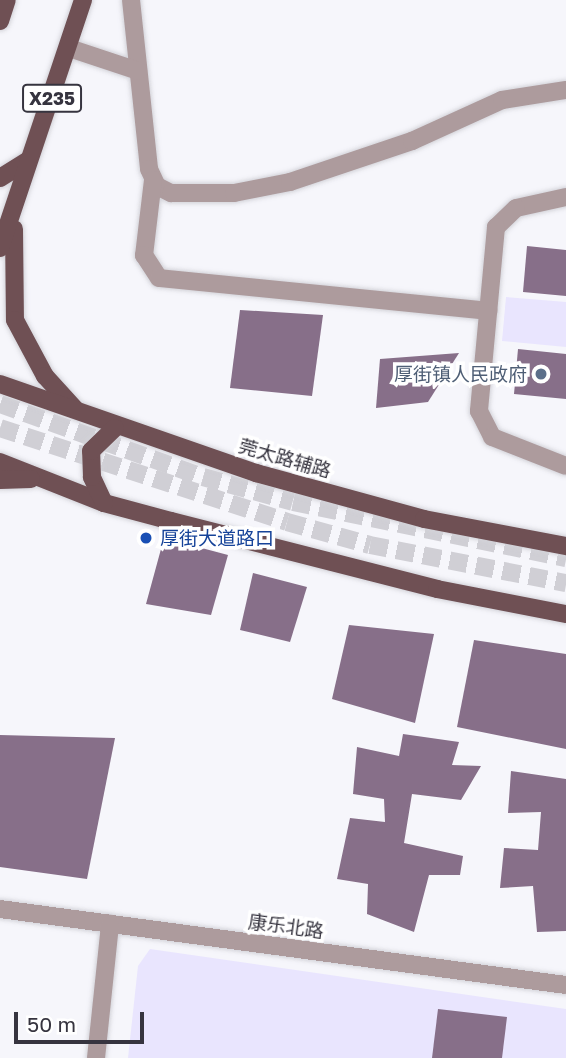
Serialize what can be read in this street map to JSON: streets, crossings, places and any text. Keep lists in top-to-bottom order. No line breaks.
{"streets":{"main road":["X235","莞太路辅路"],"street":["康乐北路"]},"places":["厚街镇人民政府","厚街大道路口"],"scale_bar":"50 m"}
